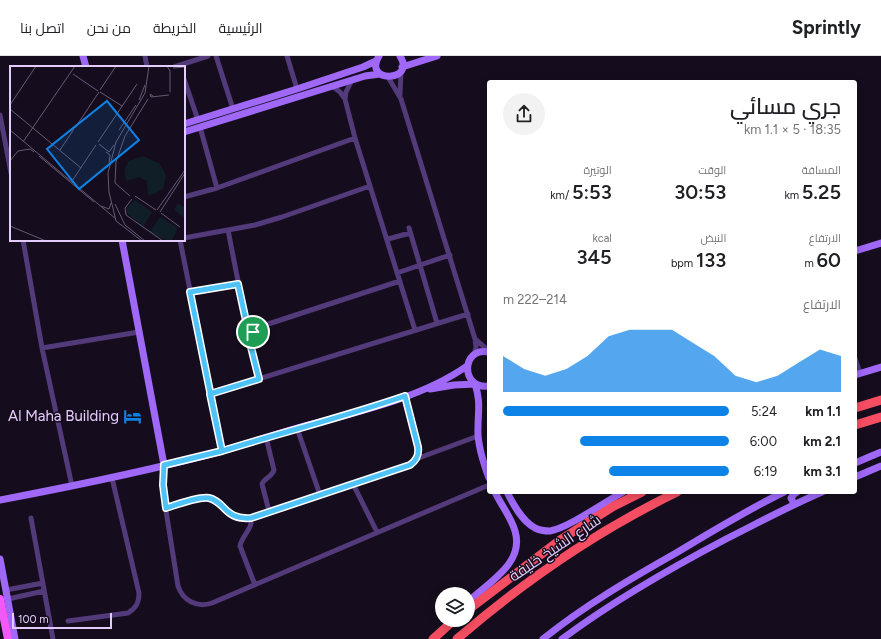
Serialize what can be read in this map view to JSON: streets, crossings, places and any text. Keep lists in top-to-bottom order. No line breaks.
{"streets":{"highway":["شارع الشيخ خليفة"]},"places":{"hotel":["Al Maha Building"]},"scale_bar":"100 m","page":{"header":"Sprintly","nav":["الرئيسية","الخريطة","من نحن","اتصل بنا"],"heading":["جري مسائي","18:35 · 5 × 1.1 km"],"stats":[["المسافة","5.25 km"],["الوقت","30:53"],["الوتيرة","5:53 /km"],["الارتفاع","60 m"],["النبض","133 bpm"],["kcal","345"]],"chart":["الارتفاع","214–222 m"],"list":[{"name":"1.1 km","note":"5:24"},{"name":"2.1 km","note":"6:00"},{"name":"3.1 km","note":"6:19"}],"scale":"100 m"}}
